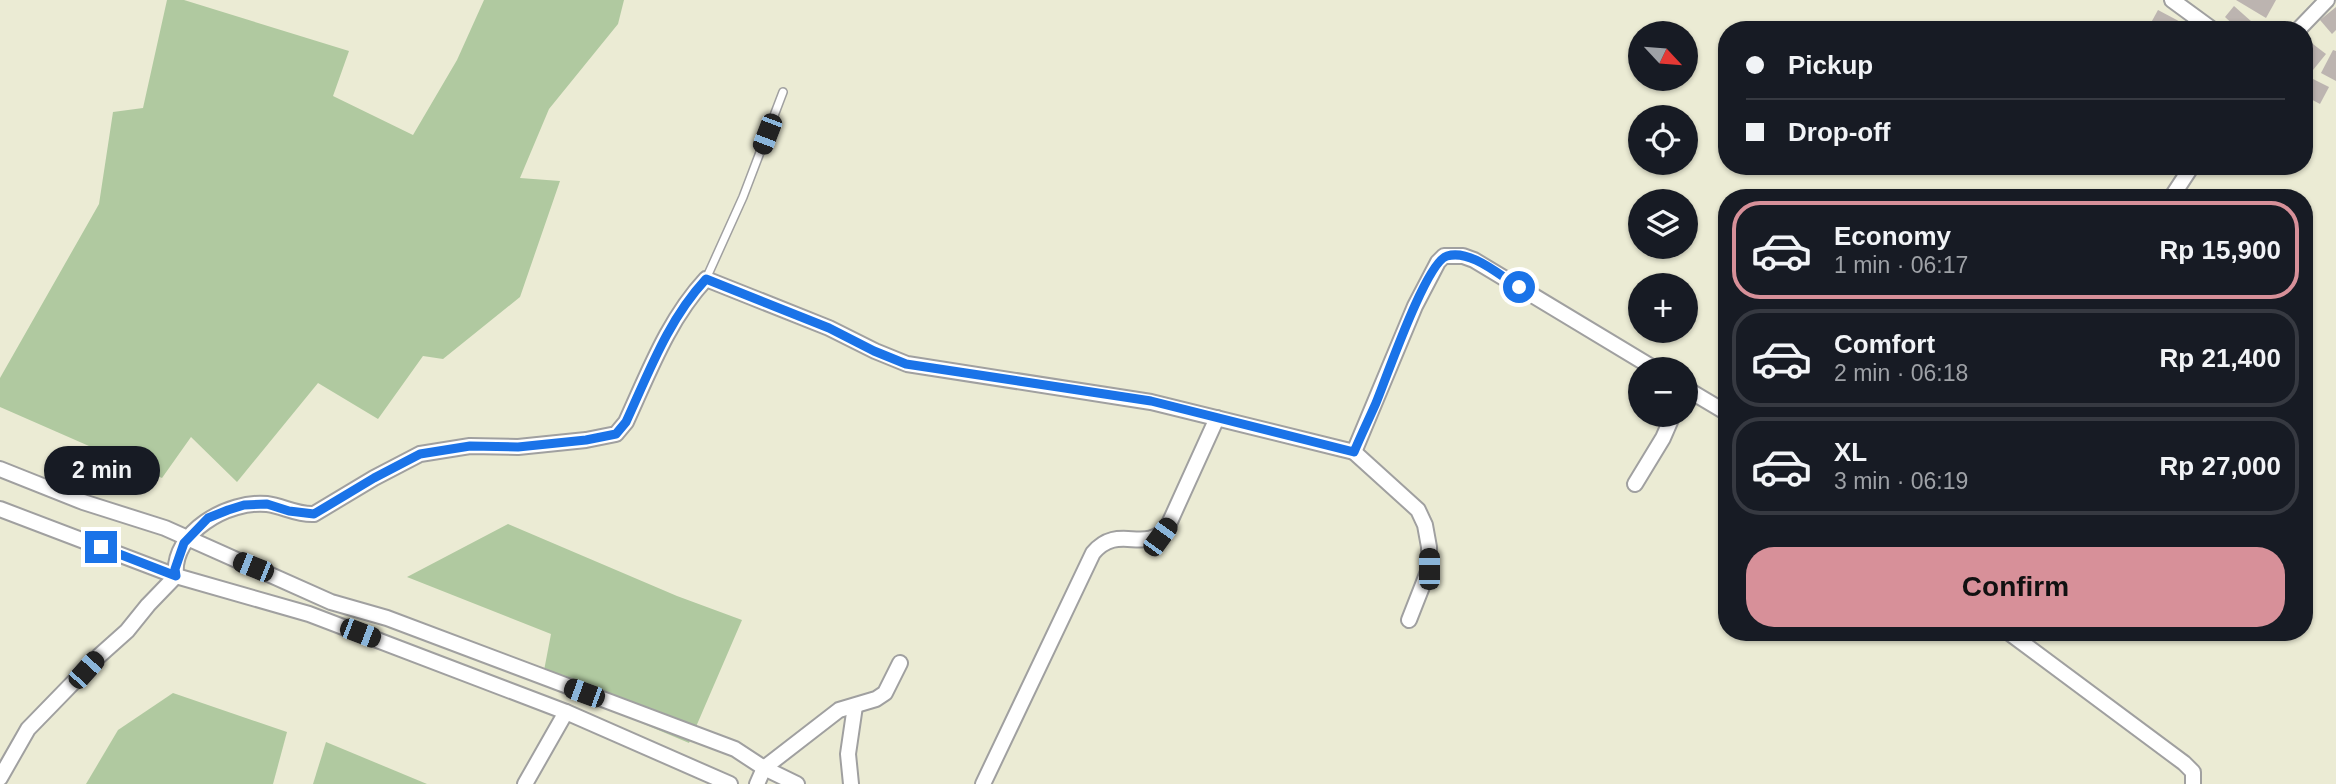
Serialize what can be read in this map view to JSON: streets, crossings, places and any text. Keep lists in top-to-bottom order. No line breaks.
{"north":"bottom right","page":{"map_buttons":["+","−"],"banner":["Pickup","Drop-off"],"list":[{"name":"Economy","note":"1 min · 06:17","value":"Rp 15,900"},{"name":"Comfort","note":"2 min · 06:18","value":"Rp 21,400"},{"name":"XL","note":"3 min · 06:19","value":"Rp 27,000"}],"bubble":"2 min","buttons":"Confirm"}}
